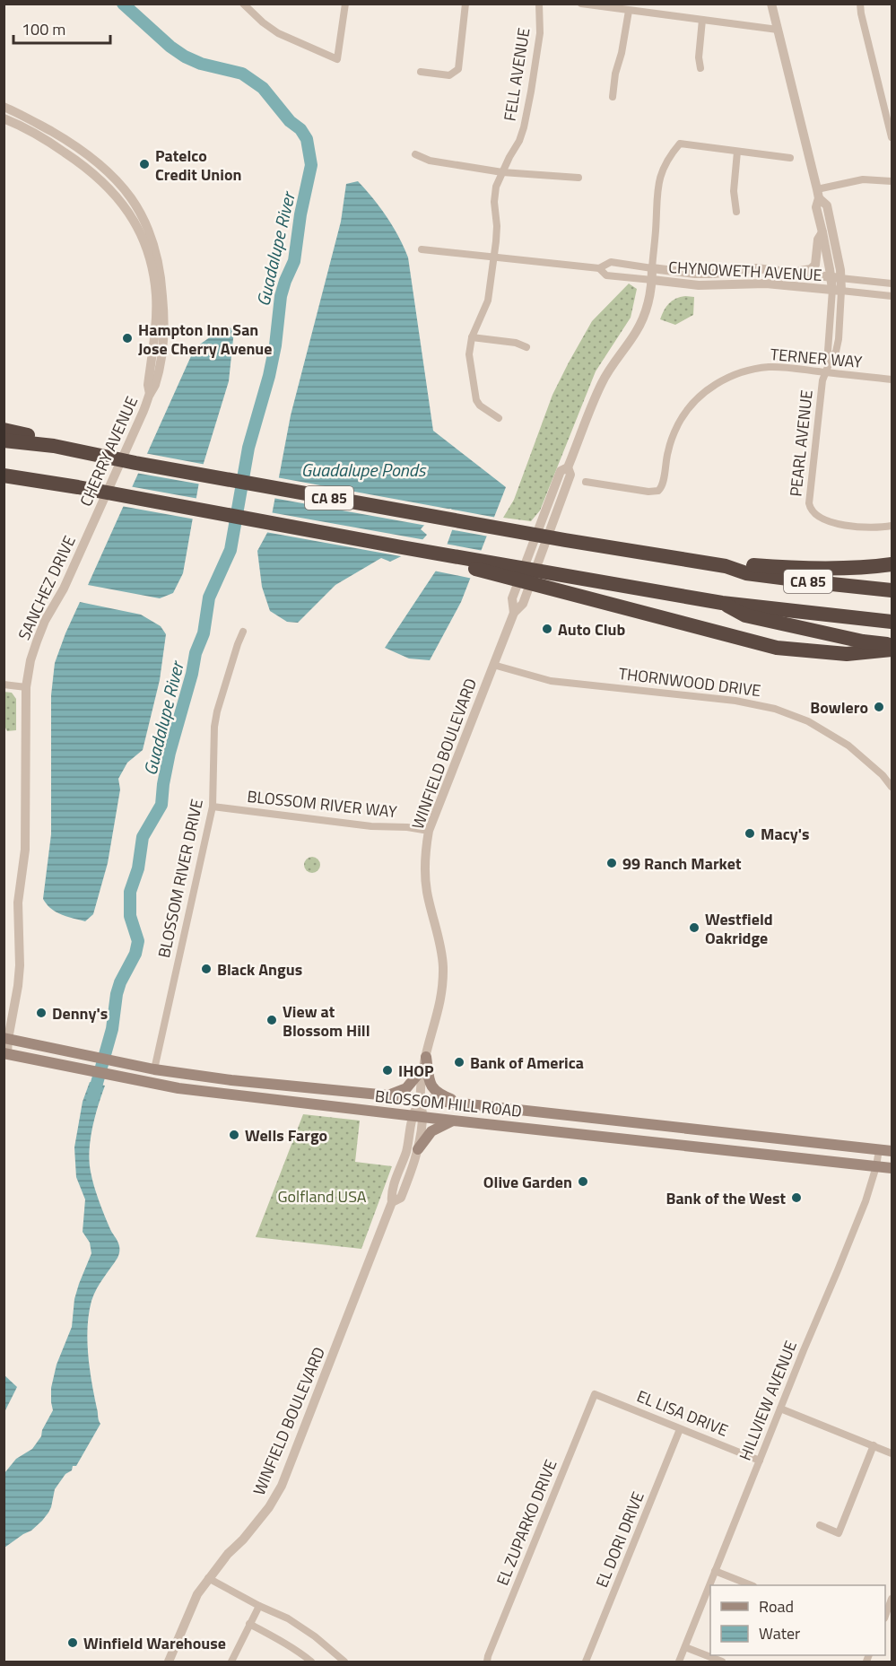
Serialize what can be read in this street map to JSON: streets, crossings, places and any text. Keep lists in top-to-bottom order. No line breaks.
{"streets":{"highway":["CA 85"],"main road":["BLOSSOM HILL ROAD"],"street":["FELL AVENUE","CHYNOWETH AVENUE","TERNER WAY","PEARL AVENUE","CHERRY AVENUE","SANCHEZ DRIVE","THORNWOOD DRIVE","WINFIELD BOULEVARD","BLOSSOM RIVER WAY","BLOSSOM RIVER DRIVE","HILLVIEW AVENUE","EL LISA DRIVE","EL ZUPARKO DRIVE","EL DORI DRIVE"]},"crossings":[["FELL AVENUE","CHYNOWETH AVENUE"],["CHYNOWETH AVENUE","PEARL AVENUE"],["CHYNOWETH AVENUE","WINFIELD BOULEVARD"],["TERNER WAY","PEARL AVENUE"],["CHERRY AVENUE","SANCHEZ DRIVE"],["SANCHEZ DRIVE","BLOSSOM HILL ROAD"],["THORNWOOD DRIVE","WINFIELD BOULEVARD"],["WINFIELD BOULEVARD","BLOSSOM RIVER WAY"],["WINFIELD BOULEVARD","BLOSSOM HILL ROAD"],["BLOSSOM RIVER WAY","BLOSSOM RIVER DRIVE"],["BLOSSOM RIVER DRIVE","BLOSSOM HILL ROAD"],["BLOSSOM HILL ROAD","HILLVIEW AVENUE"],["HILLVIEW AVENUE","EL LISA DRIVE"],["EL LISA DRIVE","EL ZUPARKO DRIVE"],["EL LISA DRIVE","EL DORI DRIVE"]],"water":["Guadalupe River","Guadalupe Ponds"],"parks":["Golfland USA"],"places":["Patelco Credit Union","Hampton Inn San Jose Cherry Avenue","Auto Club","Bowlero","Macy's","99 Ranch Market","Westfield Oakridge","Black Angus","Denny's","View at Blossom Hill","Bank of America","IHOP","Wells Fargo","Olive Garden","Bank of the West","Winfield Warehouse"],"legend":["Road","Water"],"scale_bar":"100 m"}
